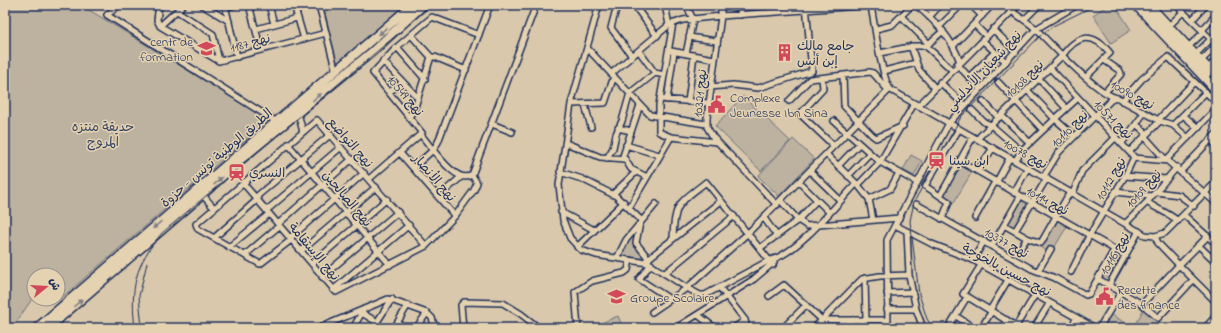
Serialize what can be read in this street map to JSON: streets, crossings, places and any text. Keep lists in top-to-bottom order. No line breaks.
{"streets":{"highway":["الطريق الوطنية تونس - حزوة"],"street":["نهج 1187","نهج شعبان الأندلسي","نهج 10108","نهج 10321","نهج 10090","نهج 10549","نهج 10571","نهج 10110","نهج التواضع","نهج 10078","نهج الأنصار","نهج 10112","نهج 10109","نهج الصالحين","نهج 10114","نهج 10377","نهج الإستقامة","نهج 10116","نهج حسين بالخوجة"]},"crossings":[["نهج شعبان الأندلسي","نهج 10090"],["نهج شعبان الأندلسي","نهج 10078"],["نهج شعبان الأندلسي","نهج حسين بالخوجة"],["نهج 10108","نهج 10090"],["نهج 10108","نهج 10571"],["نهج 10090","نهج 10110"],["نهج 10571","نهج 10110"],["نهج 10571","نهج 10112"],["نهج 10110","نهج 10078"],["نهج 10110","نهج 10114"],["نهج التواضع","نهج الصالحين"],["نهج التواضع","نهج الإستقامة"],["نهج 10078","نهج 10112"],["نهج 10078","نهج 10109"],["نهج 10078","نهج 10116"],["نهج الأنصار","نهج الإستقامة"],["نهج 10112","نهج 10114"],["نهج الصالحين","نهج الإستقامة"],["نهج 10114","نهج 10116"]],"parks":["حديقة منتزه المروج"],"places":{"school or university":["centr de formation","Groupe Scolaire"],"building":["جامع مالك إبن أنس"],"public building":["Complexe Jeunesse Ibn Sina","Recette des finance"],"station":["ابن سينا","النسري"]},"north":"right"}
